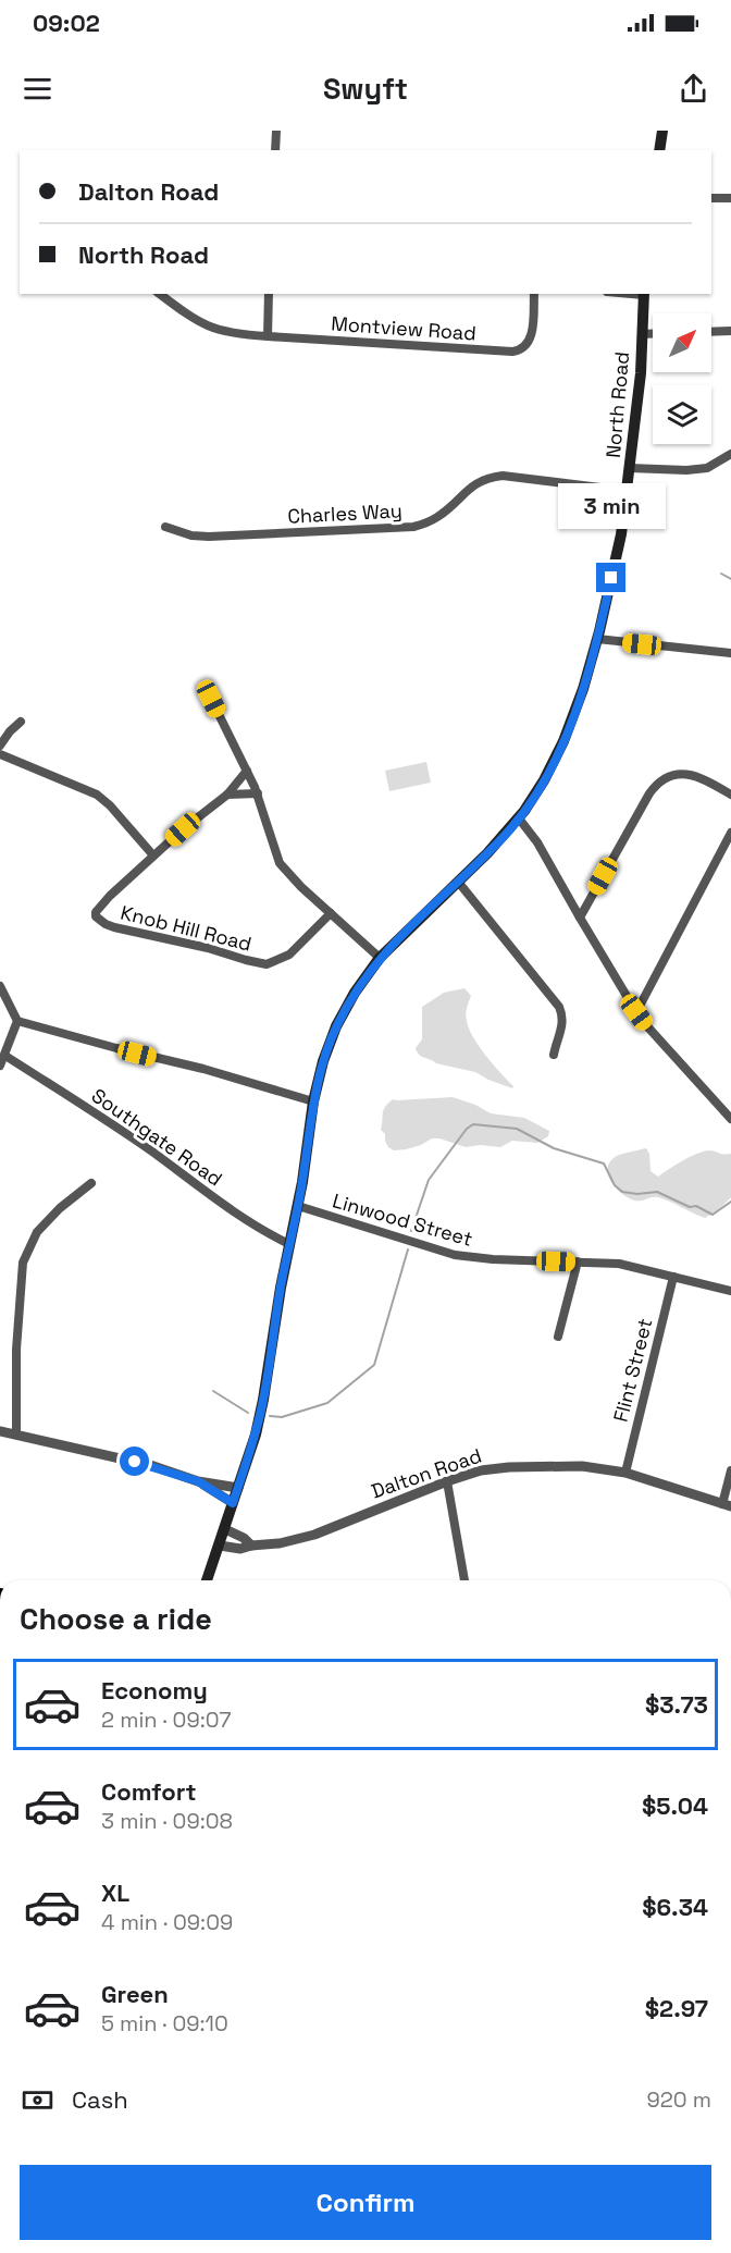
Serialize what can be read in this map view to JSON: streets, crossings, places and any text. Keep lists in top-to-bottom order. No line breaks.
{"streets":{"main road":["North Road"],"street":["Montview Road","Charles Way","Knob Hill Road","Southgate Road","Linwood Street","Flint Street","Dalton Road"]},"crossings":[["North Road","Charles Way"],["North Road","Southgate Road"],["North Road","Linwood Street"],["North Road","Dalton Road"],["Linwood Street","Flint Street"],["Flint Street","Dalton Road"]],"north":"top right","page":{"status":"09:02","header":"Swyft","banner":["Dalton Road","North Road"],"bubble":"3 min","heading":"Choose a ride","list":[{"name":"Economy","note":"2 min · 09:07","value":"$3.73"},{"name":"Comfort","note":"3 min · 09:08","value":"$5.04"},{"name":"XL","note":"4 min · 09:09","value":"$6.34"},{"name":"Green","note":"5 min · 09:10","value":"$2.97"}],"pay":["Cash","920 m"],"buttons":"Confirm"}}
